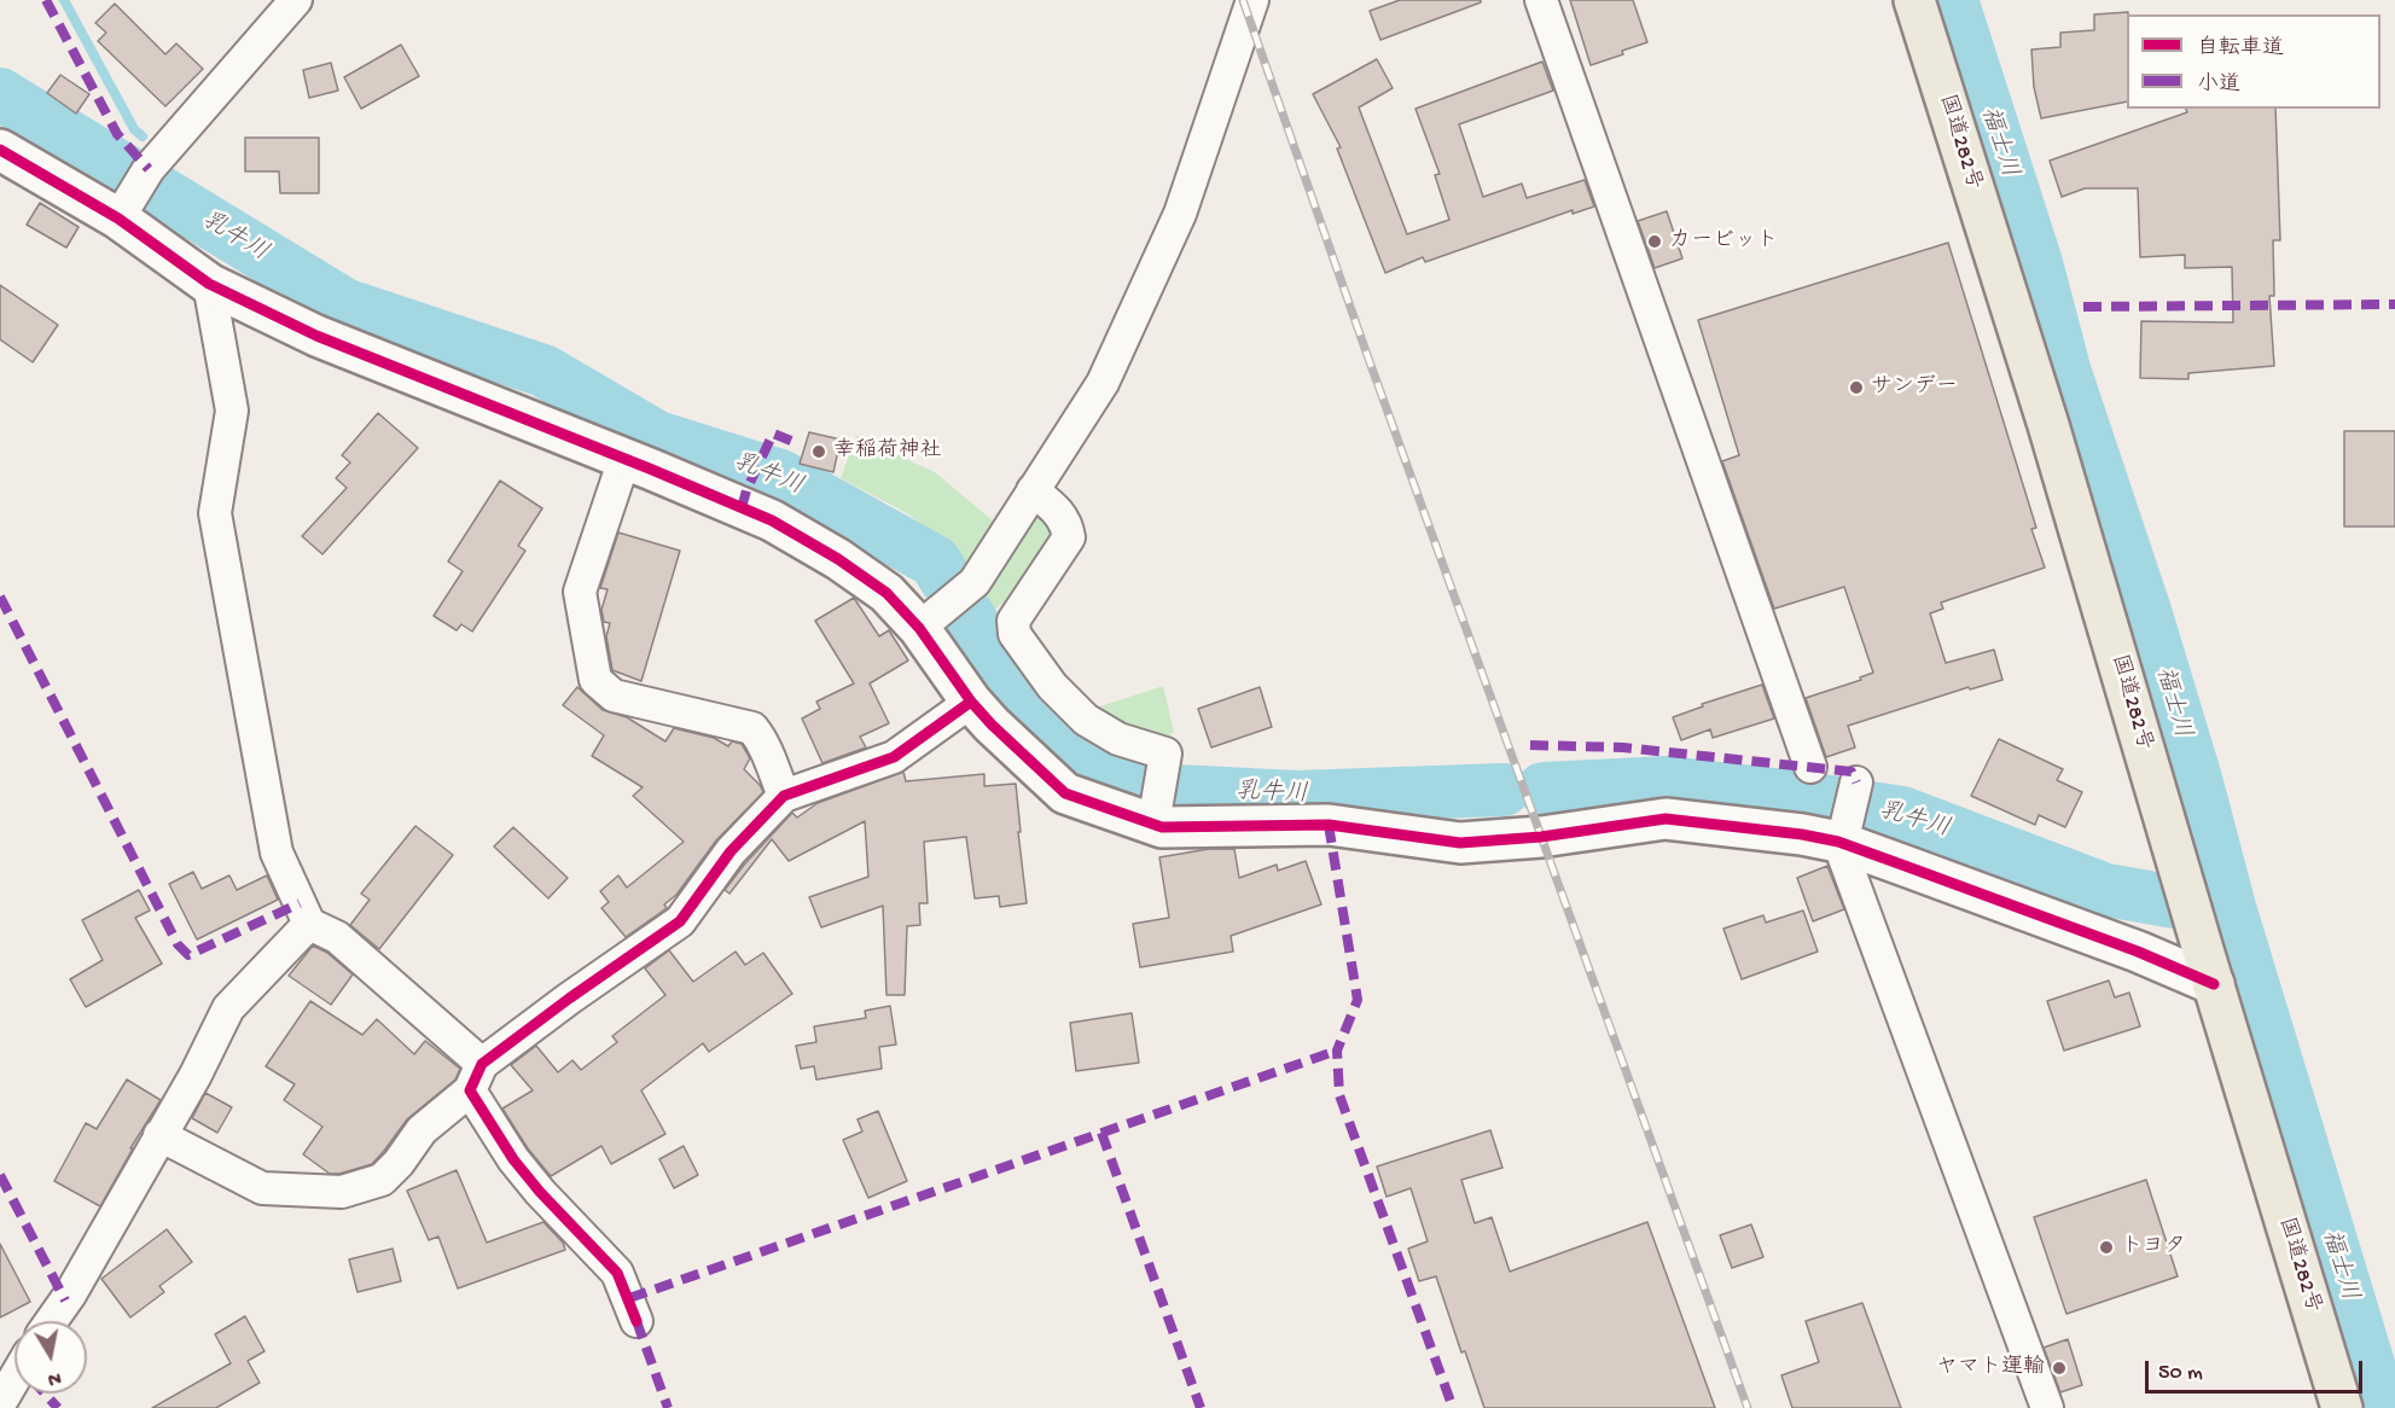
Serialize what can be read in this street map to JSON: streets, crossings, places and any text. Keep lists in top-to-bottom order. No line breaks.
{"streets":{"highway":["国道282号"]},"water":["福士川","乳牛川"],"places":["カービット","サンデー","幸稲荷神社","トヨタ","ヤマト運輸"],"legend":["自転車道","小道"],"scale_bar":"50 m","north":"bottom"}
